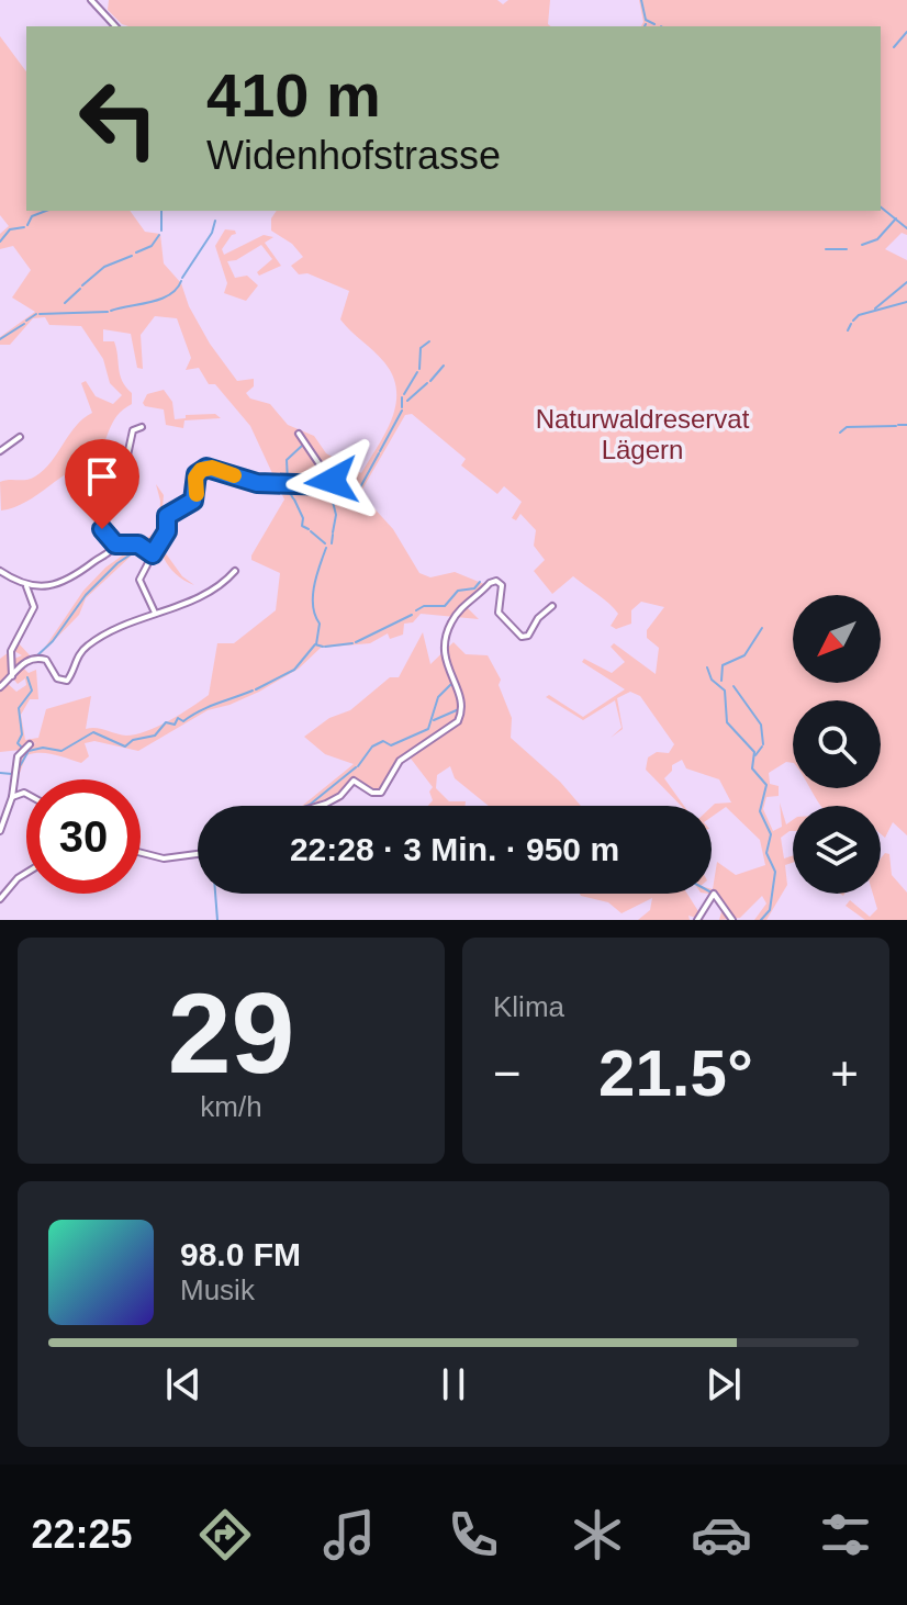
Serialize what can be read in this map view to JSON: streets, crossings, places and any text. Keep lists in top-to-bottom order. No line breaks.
{"parks":["Naturwaldreservat Lägern"],"north":"bottom left","page":{"turn":["410 m","Widenhofstrasse"],"limit":"30","trip":"22:28 · 3 Min. · 950 m","tile":[["29","km/h"],"Klima"],"heat":["−","21.5°","+"],"song":["98.0 FM","Musik"],"tabs":"22:25"}}
